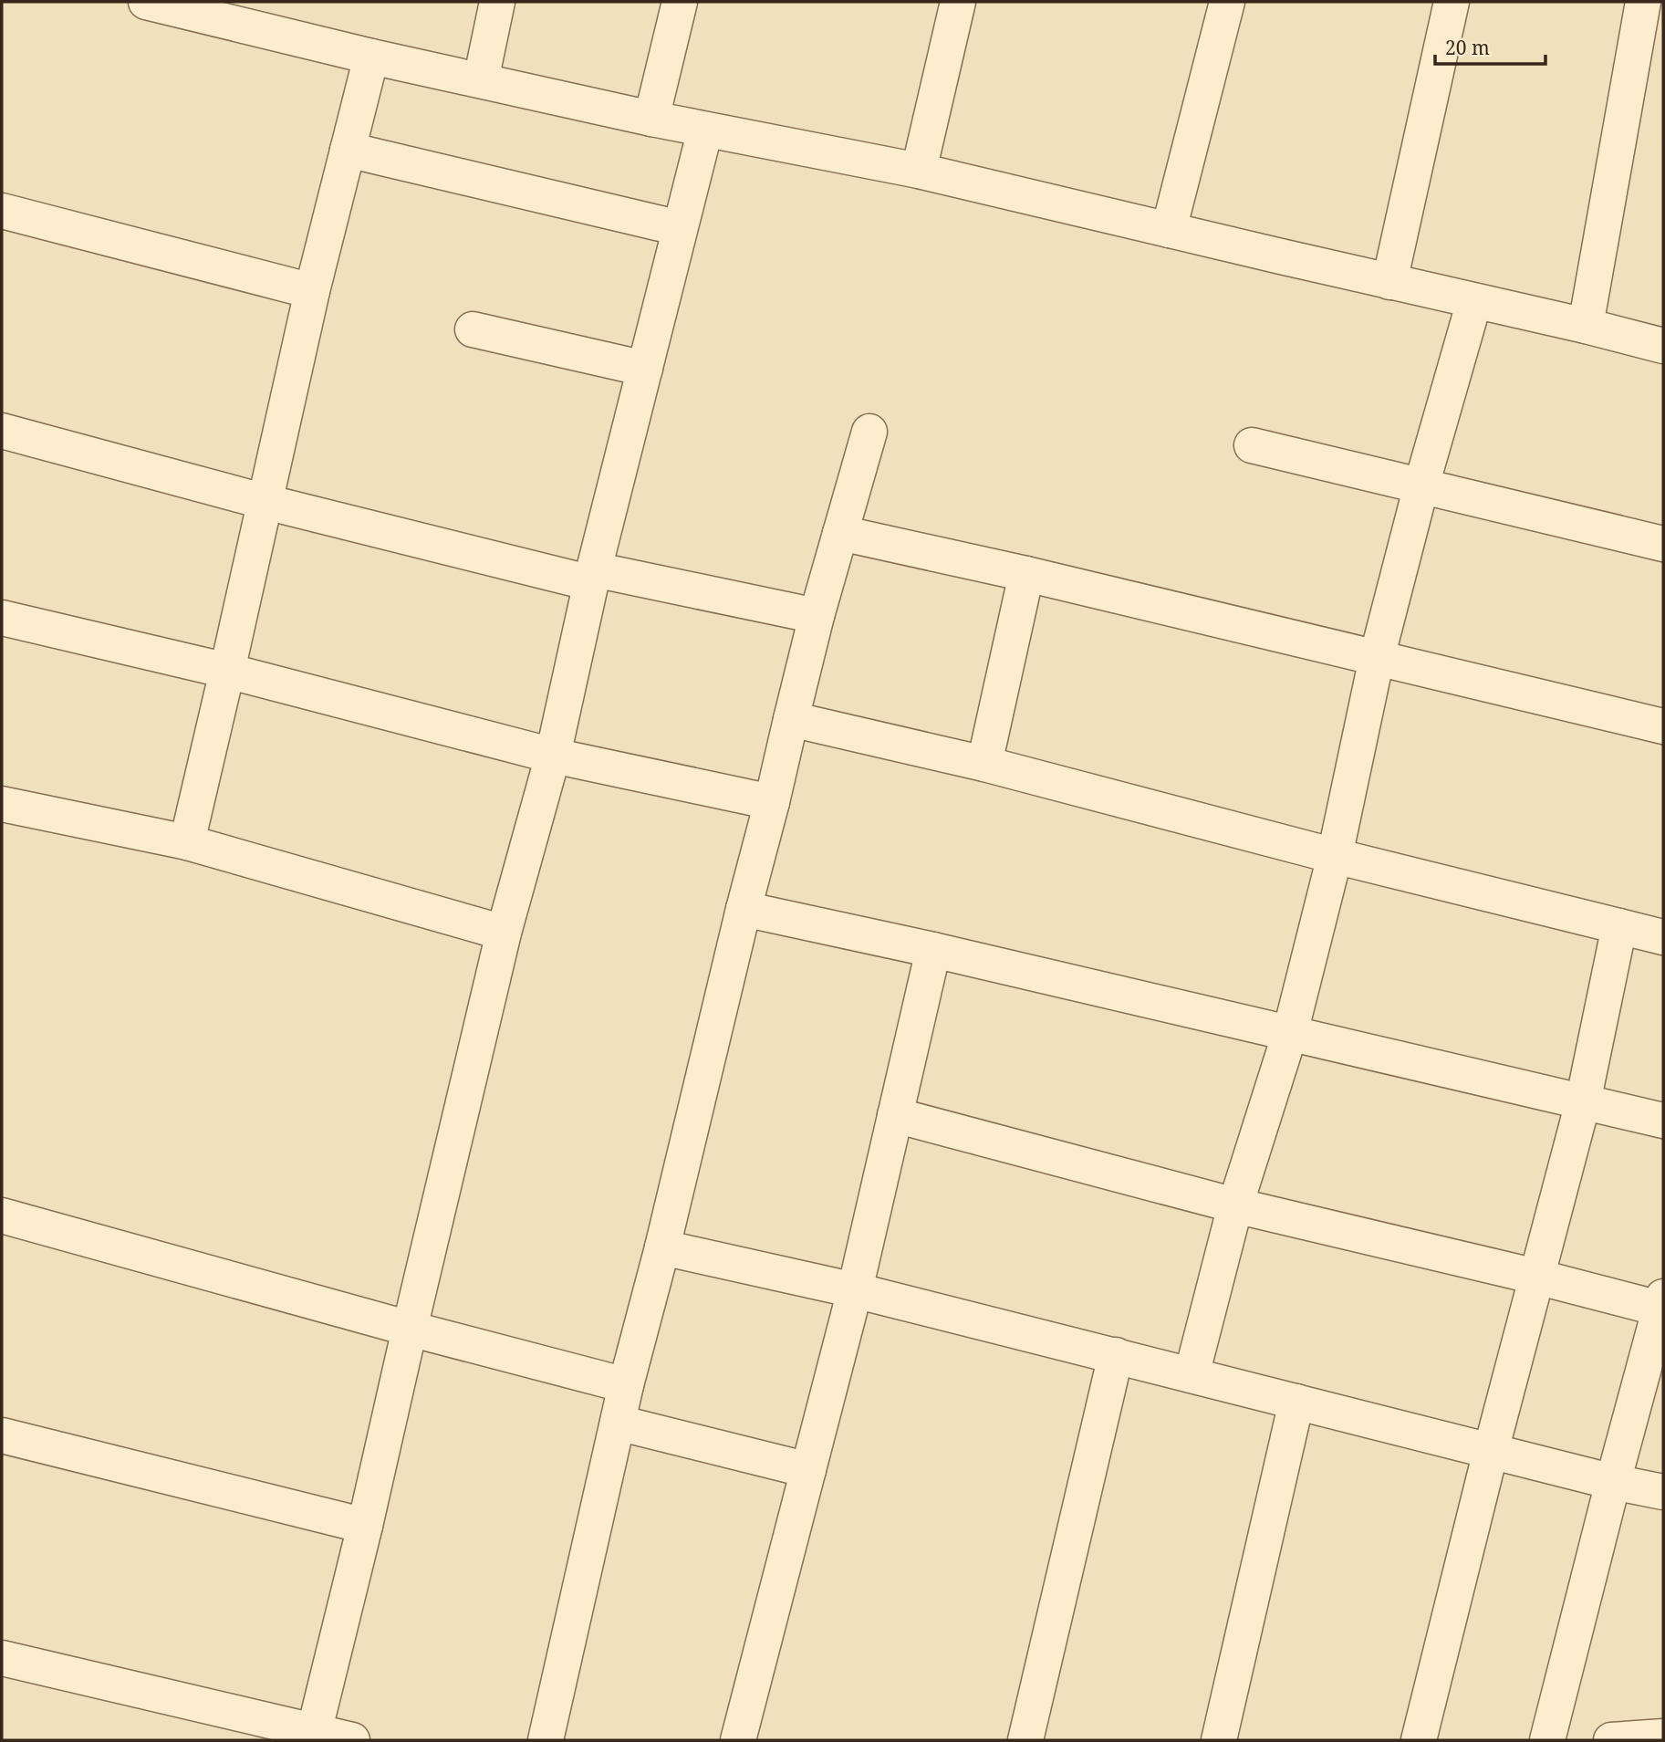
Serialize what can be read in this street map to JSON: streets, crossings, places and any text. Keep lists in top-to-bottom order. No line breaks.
{"scale_bar":"20 m"}
